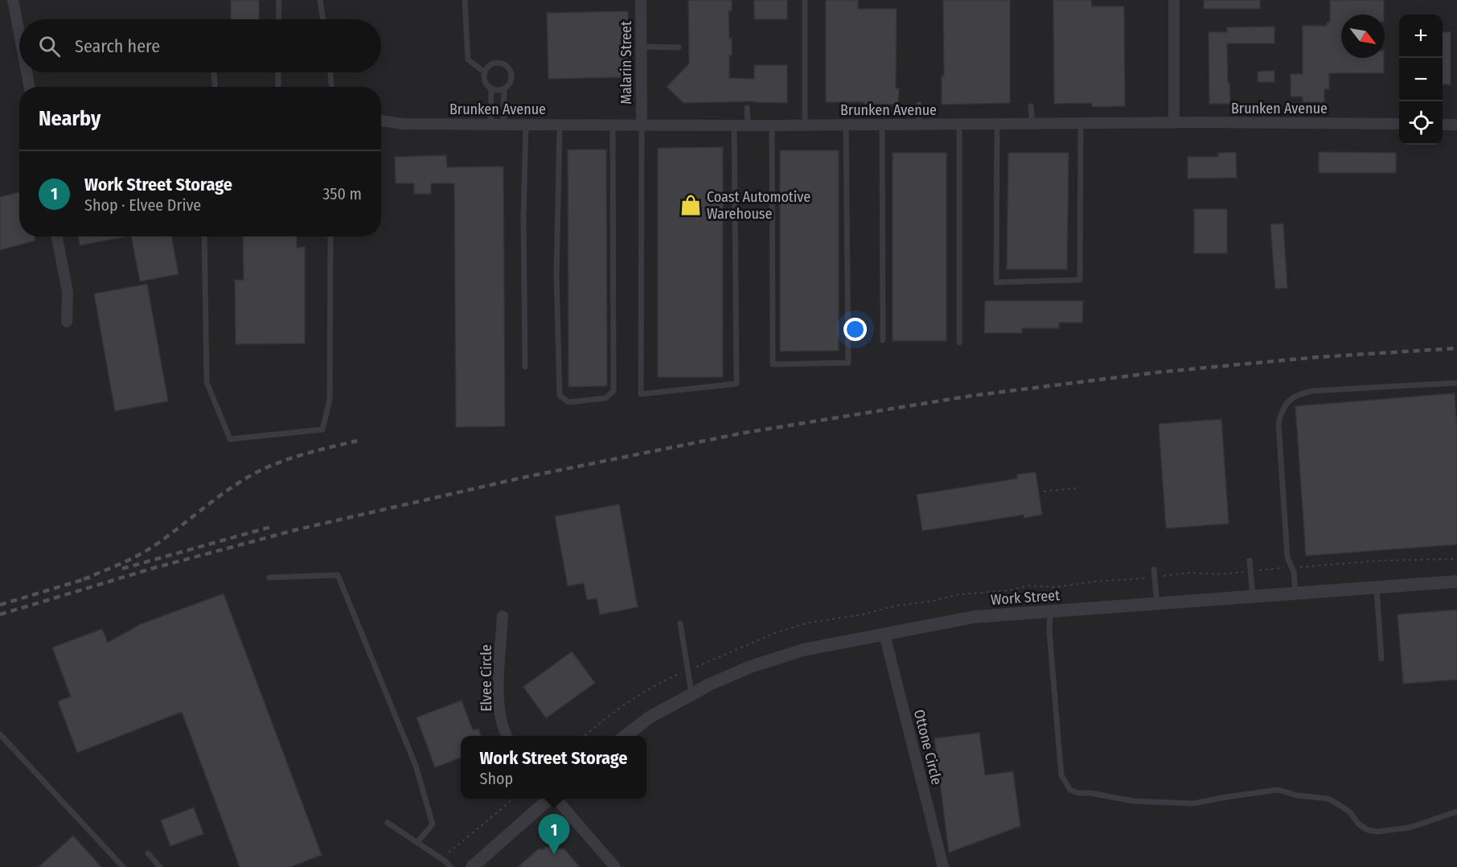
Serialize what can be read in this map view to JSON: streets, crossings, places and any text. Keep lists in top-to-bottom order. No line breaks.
{"streets":{"street":["Malarin Street","Brunken Avenue","Work Street","Elvee Circle","Ottone Circle"]},"crossings":[["Malarin Street","Brunken Avenue"],["Work Street","Ottone Circle"]],"places":{"shop":["Coast Automotive Warehouse"]},"north":"bottom right","page":{"map_buttons":["+","−"],"search":"Search here","heading":"Nearby","list":[{"mark":"1","name":"Work Street Storage","note":"Shop · Elvee Drive","value":"350 m"}],"popup":["Work Street Storage","Shop"],"pins":"1"}}
